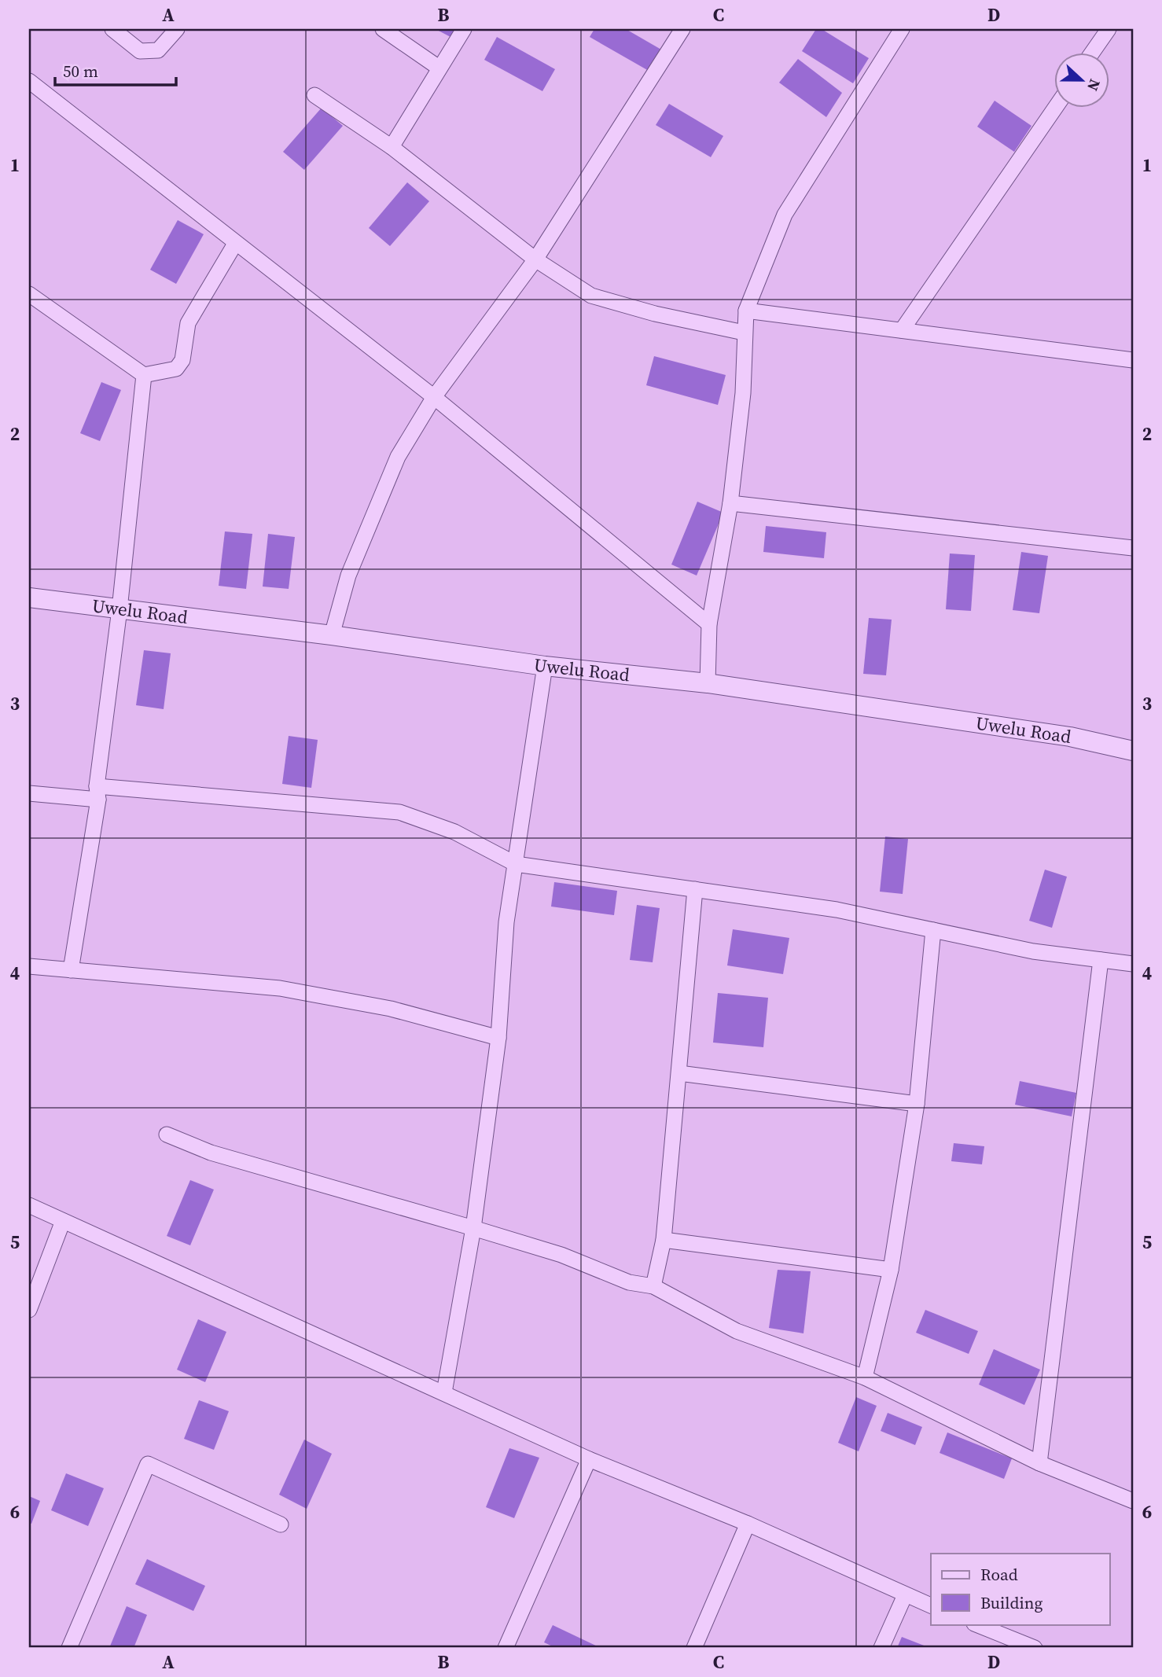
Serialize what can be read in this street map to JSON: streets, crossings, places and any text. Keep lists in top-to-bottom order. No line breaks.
{"streets":{"street":["Uwelu Road"]},"legend":["Road","Building"],"scale_bar":"50 m","north":"right","grid":{"columns":["A","B","C","D"],"rows":["1","2","3","4","5","6"]}}
